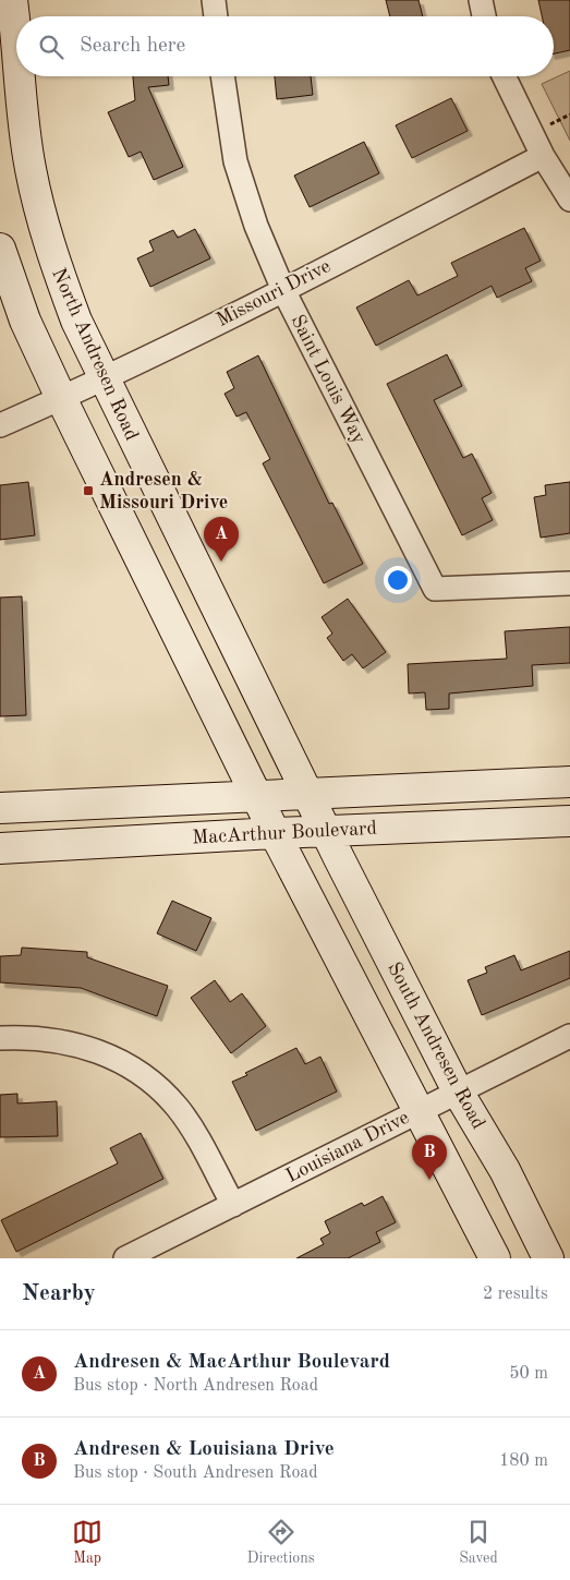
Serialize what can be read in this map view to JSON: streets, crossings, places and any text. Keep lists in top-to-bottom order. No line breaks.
{"streets":{"street":["Missouri Drive","North Andresen Road","Saint Louis Way","MacArthur Boulevard","South Andresen Road","Louisiana Drive"]},"crossings":[["Missouri Drive","North Andresen Road"],["Missouri Drive","Saint Louis Way"],["North Andresen Road","MacArthur Boulevard"],["North Andresen Road","South Andresen Road"],["MacArthur Boulevard","South Andresen Road"],["South Andresen Road","Louisiana Drive"]],"places":{"transit":["Andresen & Missouri Drive"]},"page":{"search":"Search here","pins":["A","B"],"heading":["Nearby","2 results"],"list":[{"mark":"A","name":"Andresen & MacArthur Boulevard","note":"Bus stop · North Andresen Road","value":"50 m"},{"mark":"B","name":"Andresen & Louisiana Drive","note":"Bus stop · South Andresen Road","value":"180 m"}],"nav":["Map","Directions","Saved"]}}
